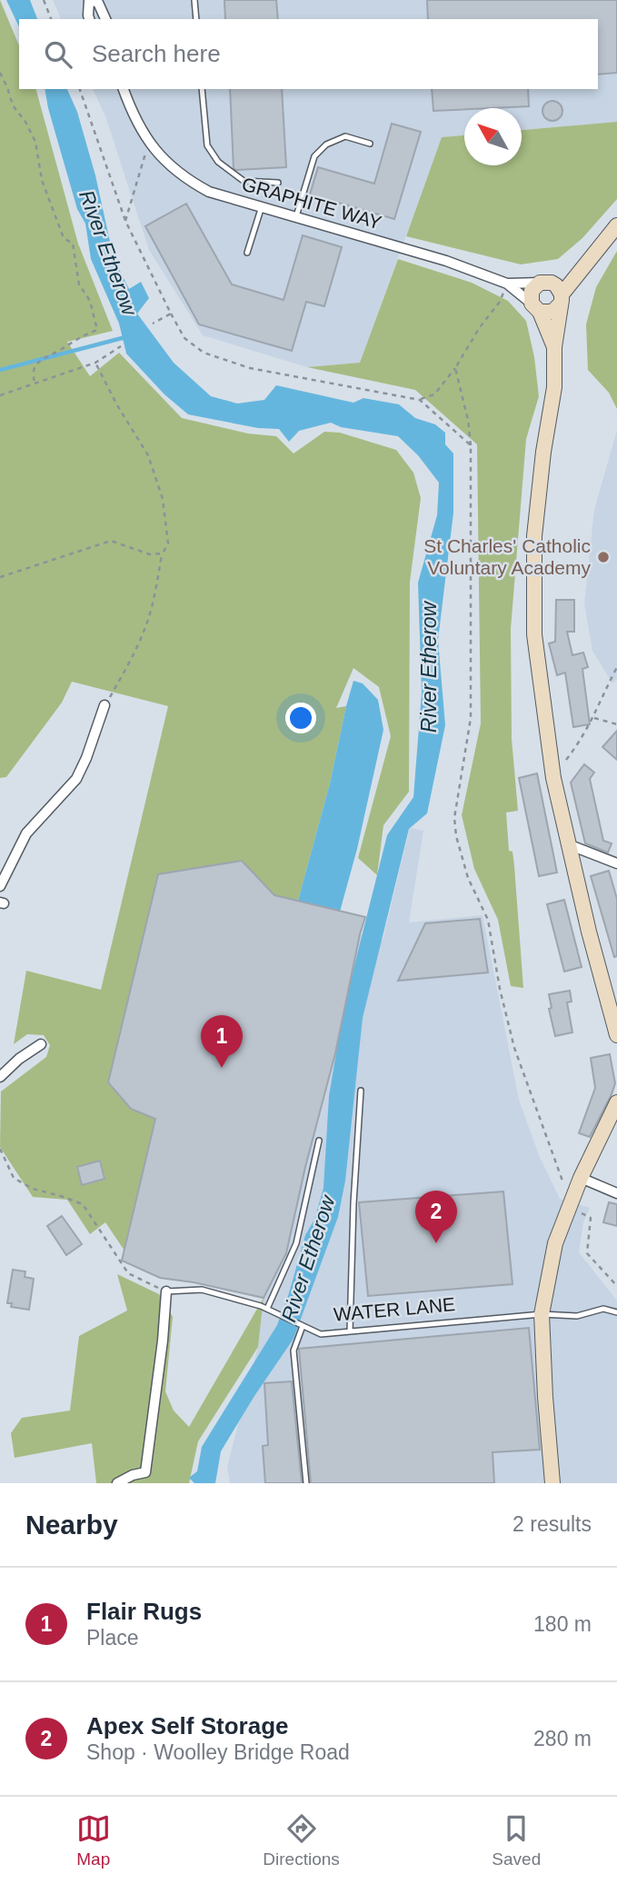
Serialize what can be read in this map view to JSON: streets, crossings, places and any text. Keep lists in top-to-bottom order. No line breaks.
{"streets":{"street":["GRAPHITE WAY"],"lane":["WATER LANE"]},"water":["River Etherow"],"places":["St Charles' Catholic Voluntary Academy"],"north":"top left","page":{"search":"Search here","pins":["1","2"],"heading":["Nearby","2 results"],"list":[{"mark":"1","name":"Flair Rugs","note":"Place","value":"180 m"},{"mark":"2","name":"Apex Self Storage","note":"Shop · Woolley Bridge Road","value":"280 m"}],"nav":["Map","Directions","Saved"]}}
